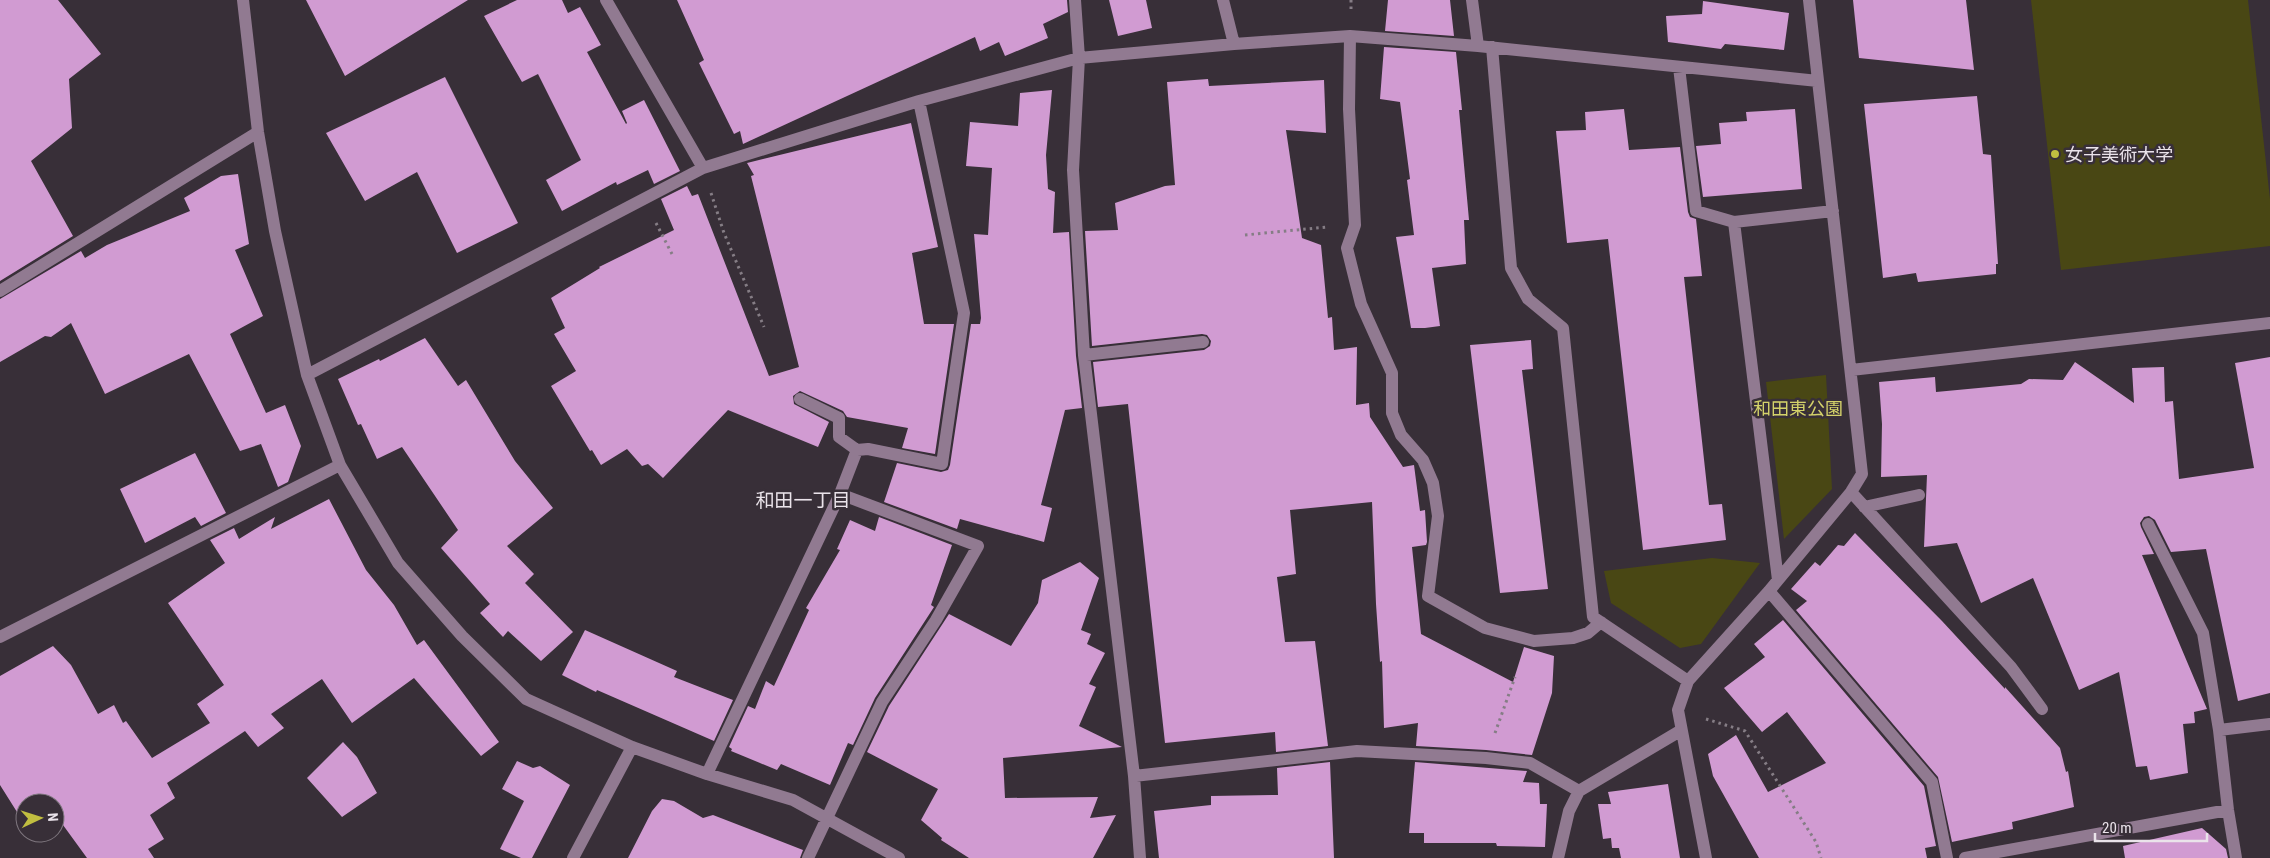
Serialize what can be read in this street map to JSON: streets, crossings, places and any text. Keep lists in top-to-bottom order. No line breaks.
{"districts":["和田一丁目"],"parks":["和田東公園"],"places":["女子美術大学"],"scale_bar":"20 m","north":"right"}
